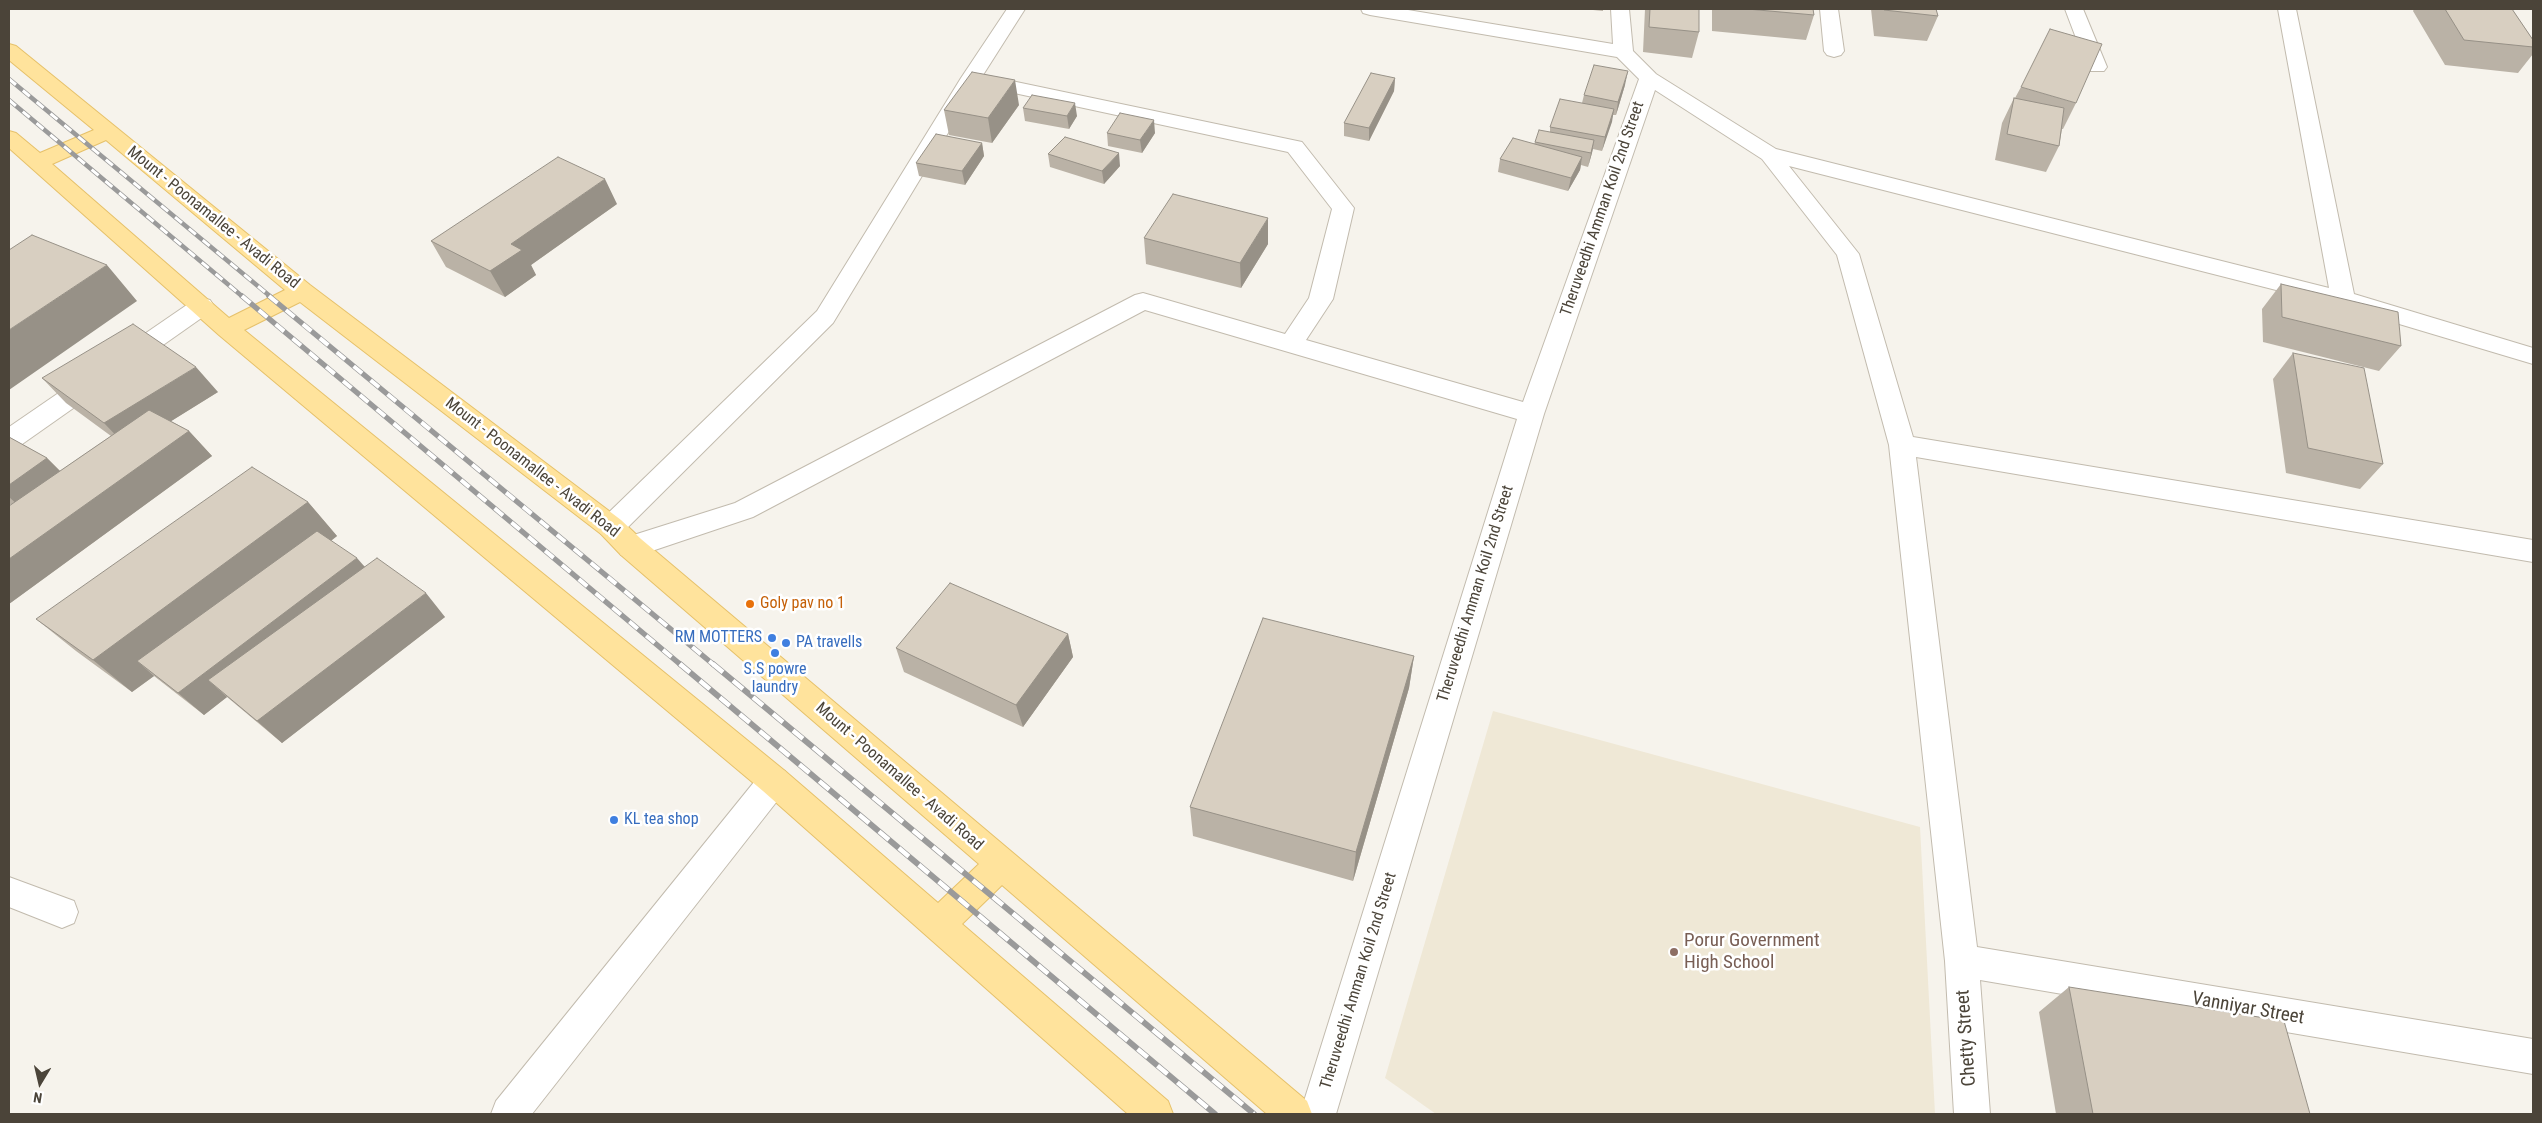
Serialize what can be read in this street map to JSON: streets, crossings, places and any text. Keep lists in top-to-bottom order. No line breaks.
{"streets":{"main road":["Mount - Poonamallee - Avadi Road"],"street":["Theruveedhi Amman Koil 2nd Street","Vanniyar Street","Chetty Street"]},"crossings":[["Vanniyar Street","Chetty Street"]],"places":["Goly pav no 1","RM MOTTERS","PA travells","S.S powre laundry","KL tea shop","Porur Government High School"],"north":"bottom"}
